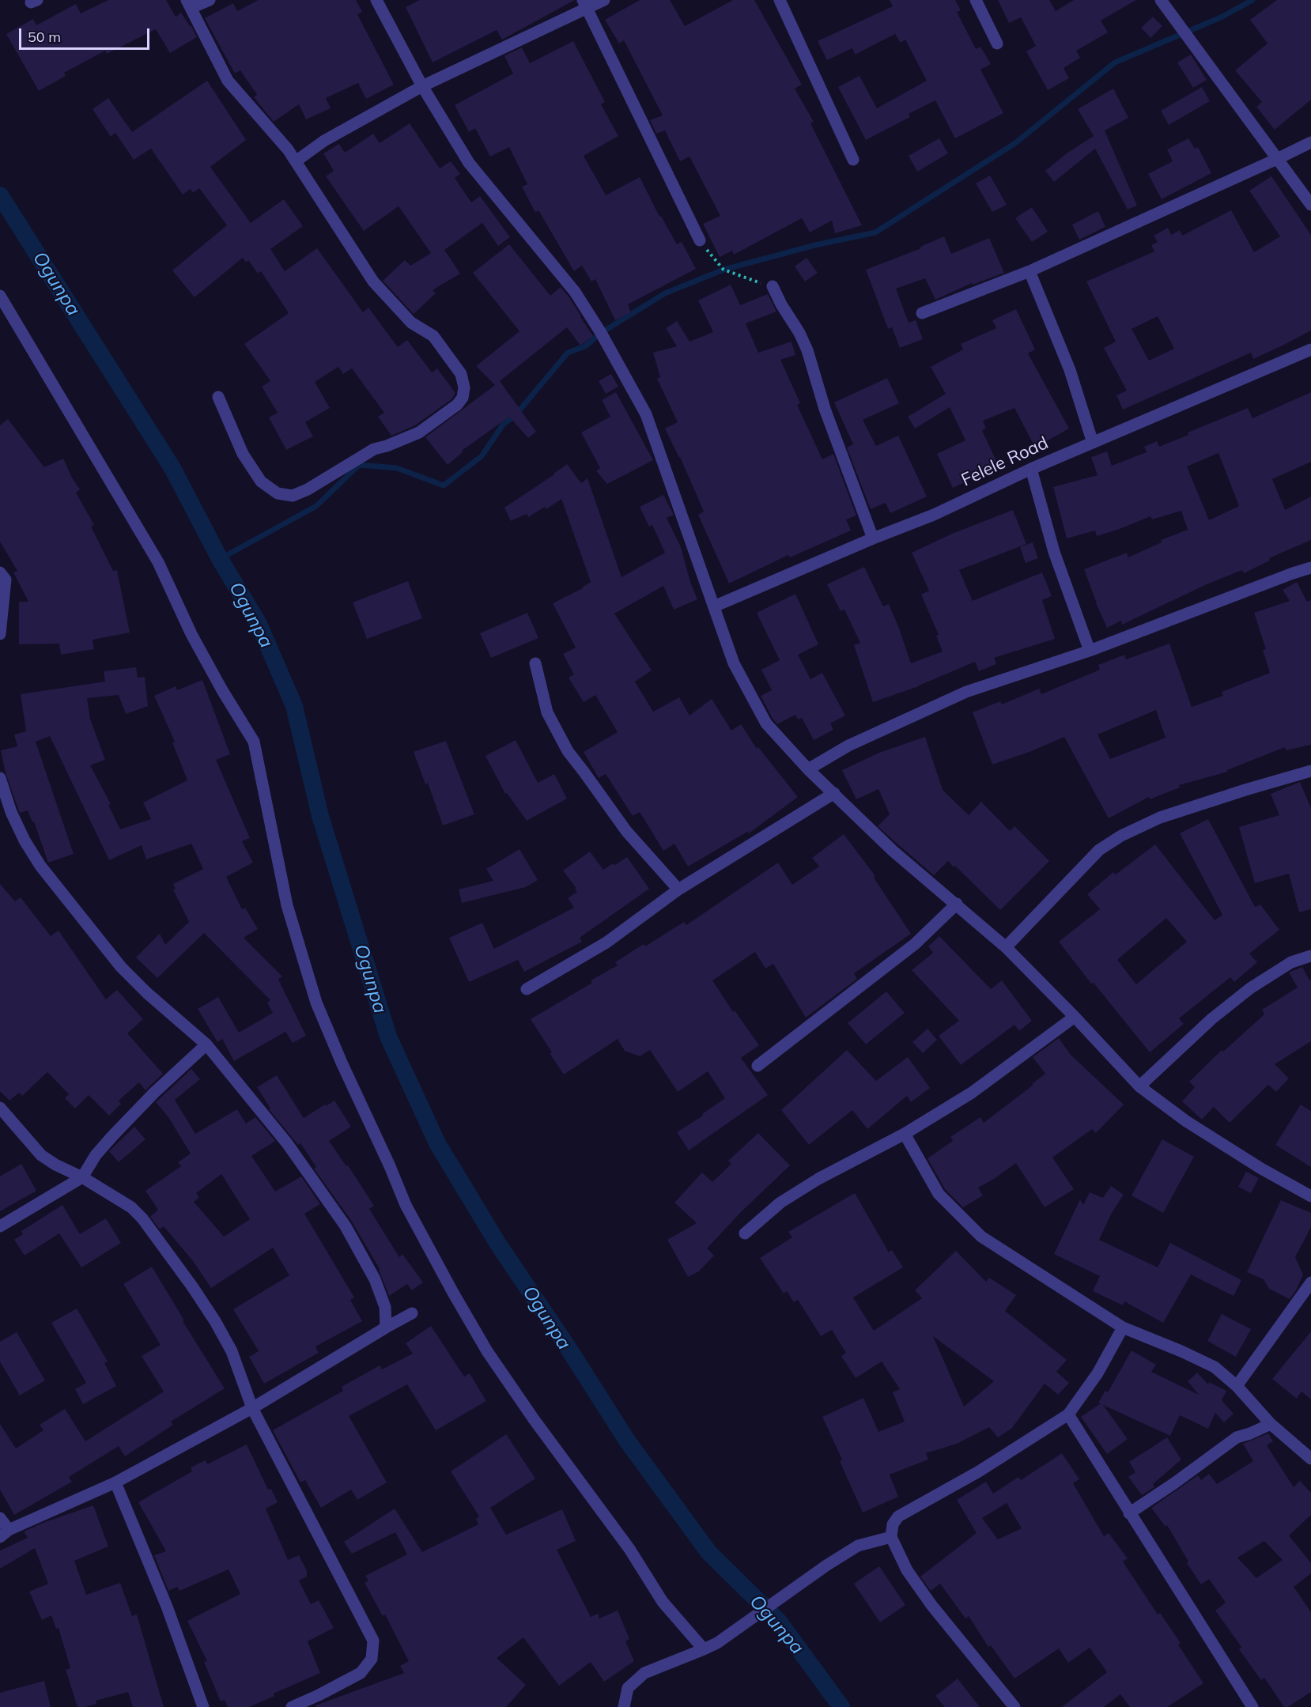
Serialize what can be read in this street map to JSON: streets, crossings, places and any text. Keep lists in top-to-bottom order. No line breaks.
{"streets":{"street":["Felele Road"]},"water":["Ogunpa"],"scale_bar":"50 m"}
